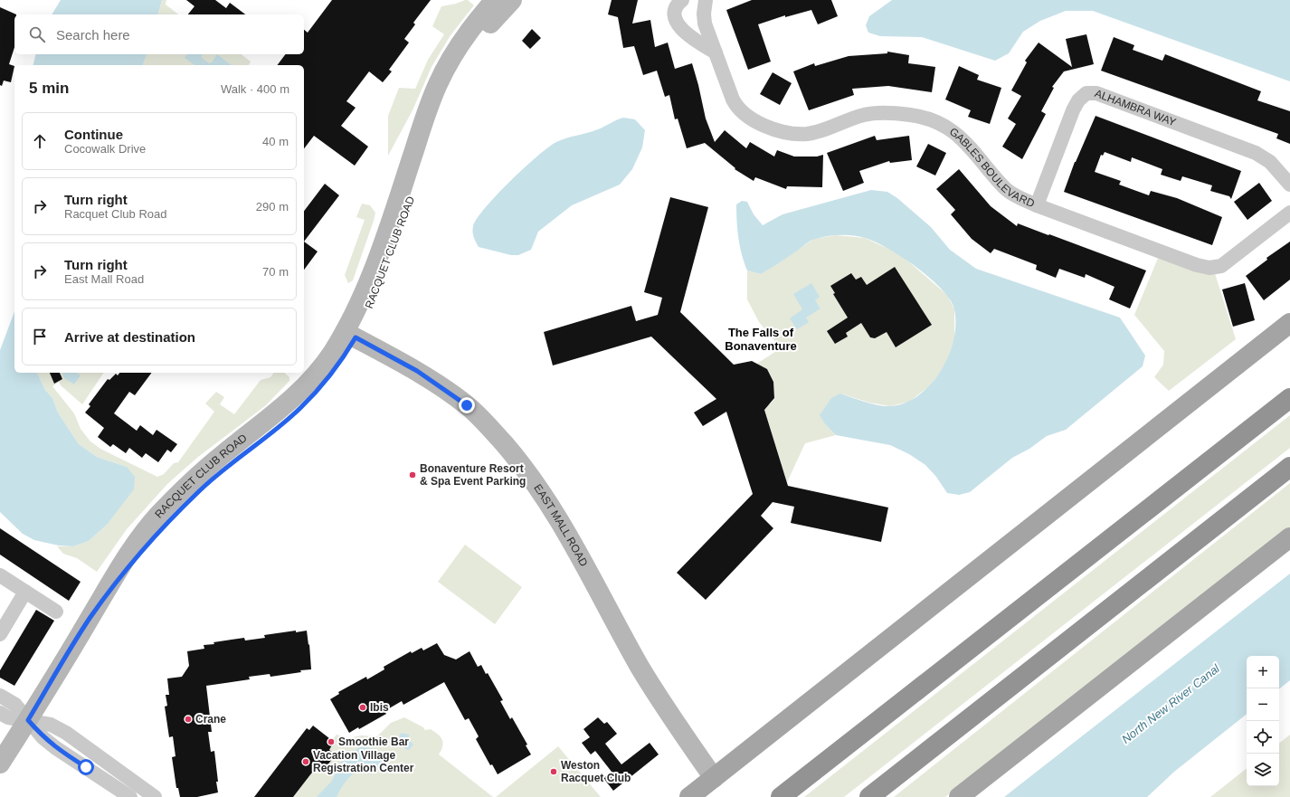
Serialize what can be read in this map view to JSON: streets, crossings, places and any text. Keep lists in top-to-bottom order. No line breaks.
{"streets":{"street":["ALHAMBRA WAY","GABLES BOULEVARD","RACQUET CLUB ROAD","EAST MALL ROAD"]},"crossings":[["ALHAMBRA WAY","GABLES BOULEVARD"],["RACQUET CLUB ROAD","EAST MALL ROAD"]],"districts":["The Falls of Bonaventure"],"water":["North New River Canal"],"places":["Bonaventure Resort & Spa Event Parking","Ibis","Crane","Smoothie Bar","Vacation Village Registration Center","Weston Racquet Club"],"page":{"search":"Search here","heading":["5 min","Walk · 400 m"],"list":[["Continue","Cocowalk Drive","40 m"],["Turn right","Racquet Club Road","290 m"],["Turn right","East Mall Road","70 m"],"Arrive at destination"],"map_buttons":["+","−"]}}
